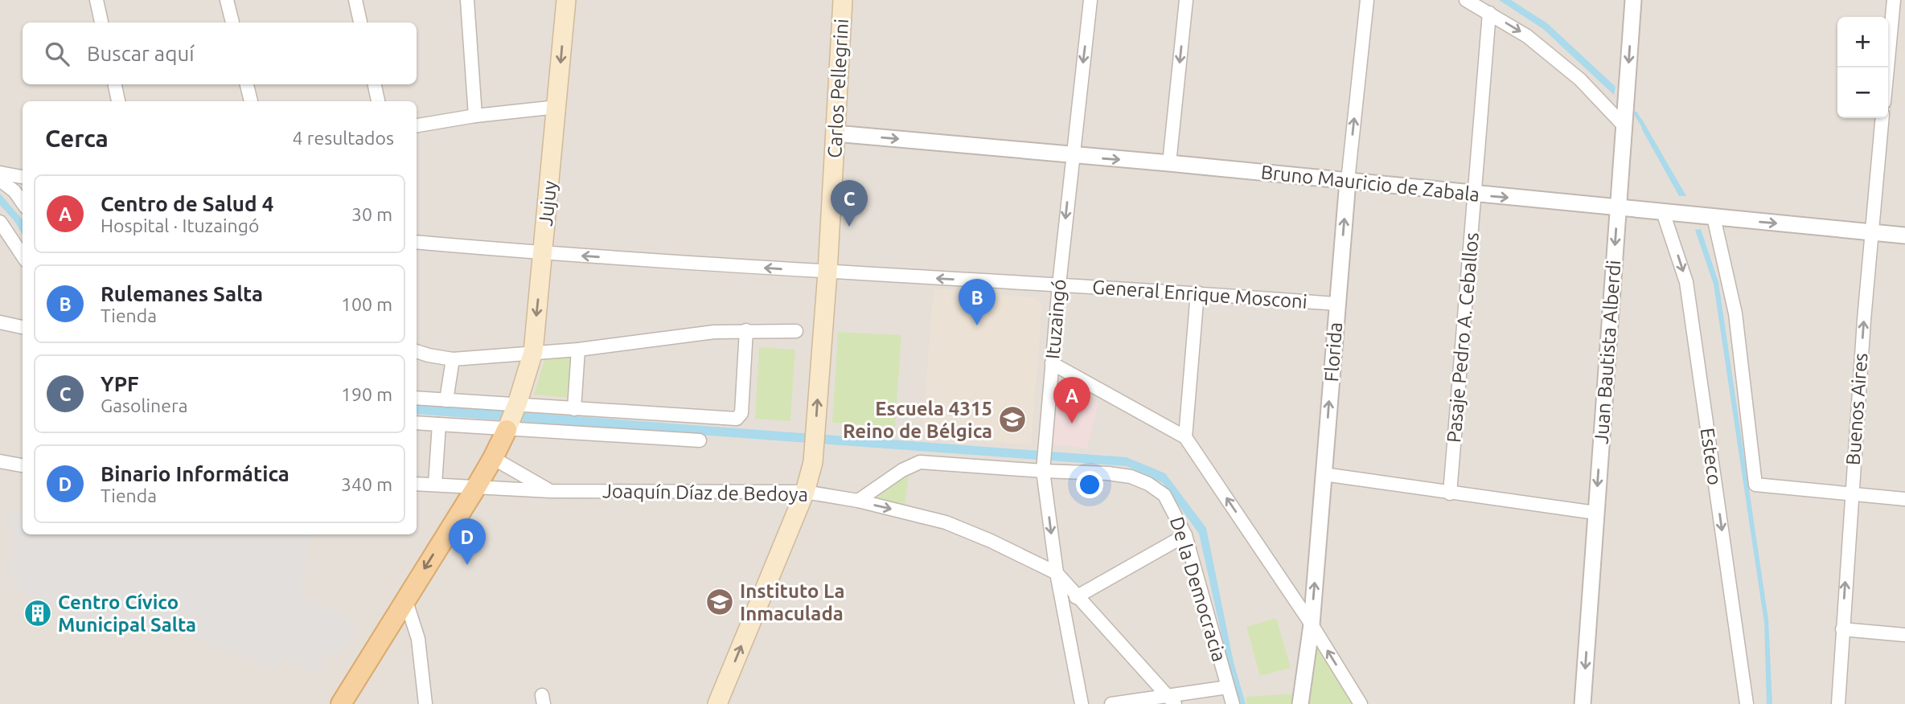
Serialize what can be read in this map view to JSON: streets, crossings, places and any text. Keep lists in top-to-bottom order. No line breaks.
{"streets":{"main road":["Carlos Pellegrini","Jujuy"],"street":["Bruno Mauricio de Zabala","General Enrique Mosconi","Ituzaingó","Pasaje Pedro A. Ceballos","Florida","Juan Bautista Alberdi","Buenos Aires","Esteco","Joaquín Díaz de Bedoya","De la Democracia"]},"crossings":[["Carlos Pellegrini","Bruno Mauricio de Zabala"],["Carlos Pellegrini","General Enrique Mosconi"],["Carlos Pellegrini","Joaquín Díaz de Bedoya"],["Bruno Mauricio de Zabala","Ituzaingó"],["Bruno Mauricio de Zabala","Pasaje Pedro A. Ceballos"],["Bruno Mauricio de Zabala","Florida"],["Bruno Mauricio de Zabala","Juan Bautista Alberdi"],["Bruno Mauricio de Zabala","Buenos Aires"],["Bruno Mauricio de Zabala","Esteco"],["Jujuy","General Enrique Mosconi"],["General Enrique Mosconi","Ituzaingó"],["General Enrique Mosconi","Florida"],["Ituzaingó","Joaquín Díaz de Bedoya"],["Ituzaingó","De la Democracia"],["Buenos Aires","Esteco"],["Joaquín Díaz de Bedoya","De la Democracia"]],"one_way":["Carlos Pellegrini","Bruno Mauricio de Zabala","Jujuy","Florida","Juan Bautista Alberdi","Buenos Aires","Esteco"],"places":{"school or university":["Escuela 4315 Reino de Bélgica","Instituto La Inmaculada"],"building":["Centro Cívico Municipal Salta"]},"page":{"map_buttons":["+","−"],"search":"Buscar aquí","heading":["Cerca","4 resultados"],"list":[{"mark":"A","name":"Centro de Salud 4","note":"Hospital · Ituzaingó","value":"30 m"},{"mark":"B","name":"Rulemanes Salta","note":"Tienda","value":"100 m"},{"mark":"C","name":"YPF","note":"Gasolinera","value":"190 m"},{"mark":"D","name":"Binario Informática","note":"Tienda","value":"340 m"}],"pins":["C","B","A","D"]}}
